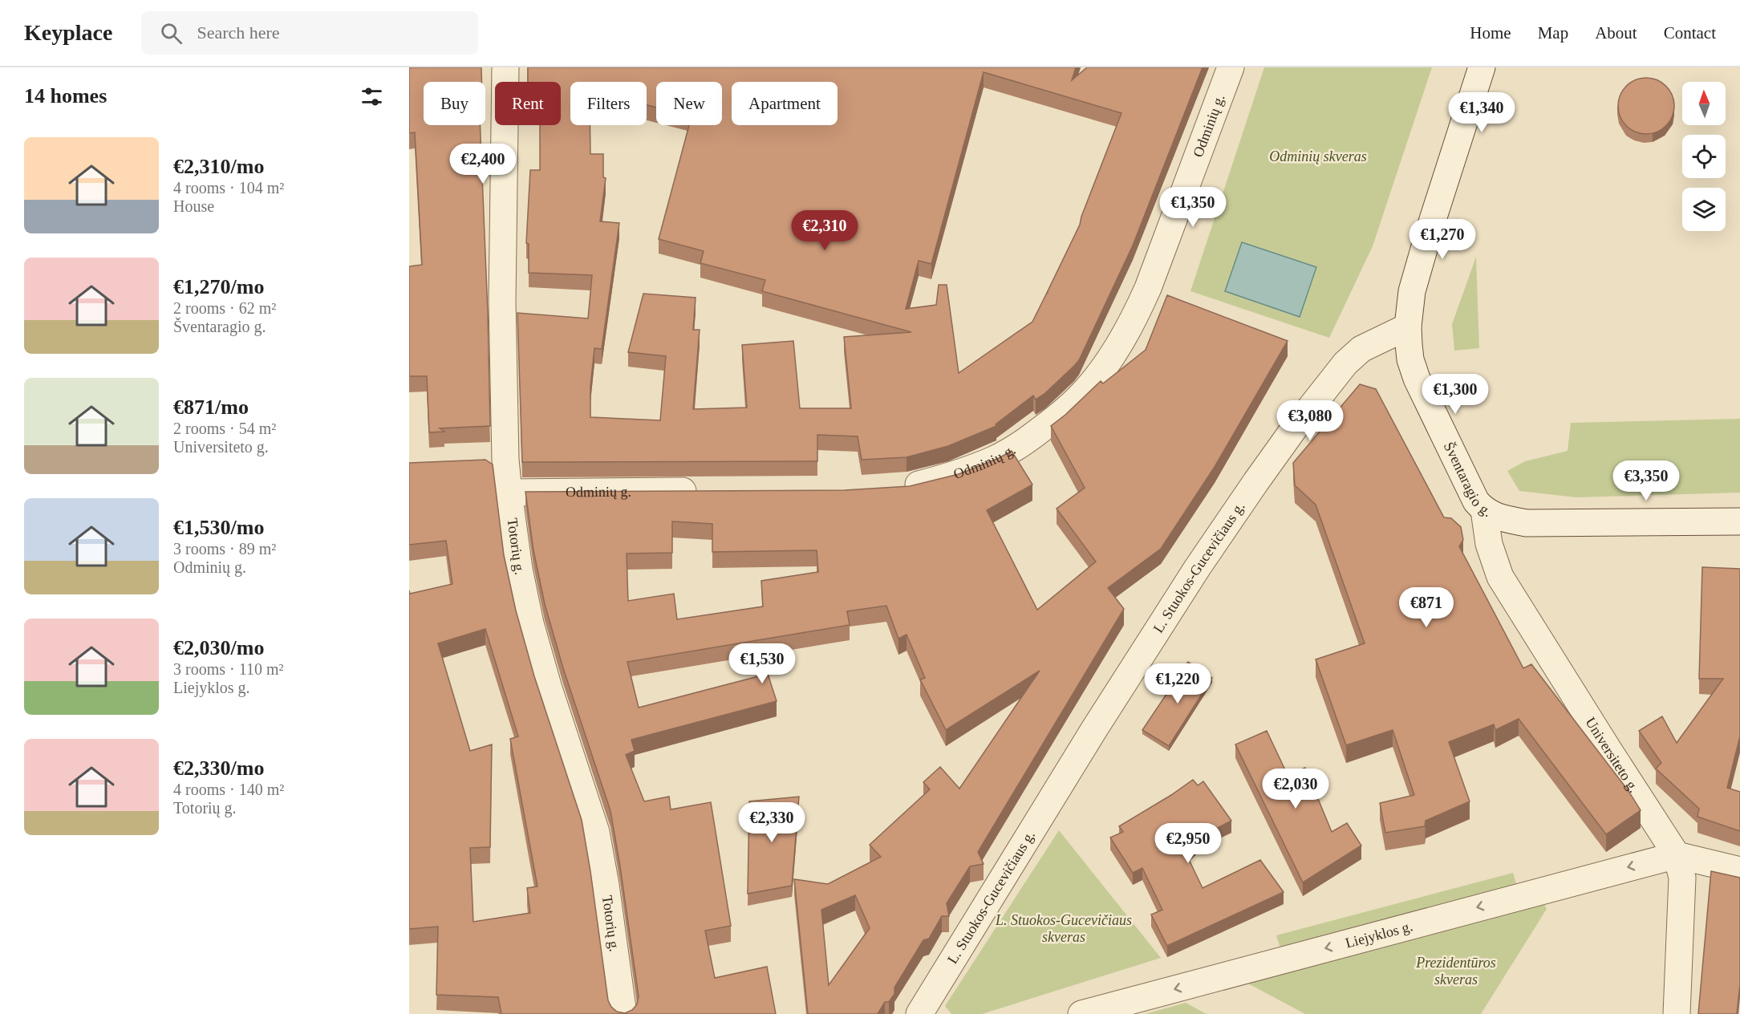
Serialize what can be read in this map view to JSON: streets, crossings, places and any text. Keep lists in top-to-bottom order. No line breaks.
{"streets":{"street":["Odminių g.","Šventaragio g.","Totorių g.","L. Stuokos-Gucevičiaus g.","Universiteto g.","Liejyklos g."]},"crossings":[["Odminių g.","Totorių g."],["Šventaragio g.","L. Stuokos-Gucevičiaus g."],["Šventaragio g.","Universiteto g."],["Universiteto g.","Liejyklos g."]],"one_way":["Liejyklos g."],"parks":["Odminių skveras","L. Stuokos-Gucevičiaus skveras","Prezidentūros skveras"],"north":"top","page":{"header":"Keyplace","search":"Search here","nav":["Home","Map","About","Contact"],"heading":"14 homes","chip":["Buy","Rent","Filters","New","Apartment"],"price":["€1,340","€2,400","€1,350","€2,310","€1,270","€1,300","€3,080","€3,350","€871","€1,530","€1,220","€2,030","€2,330","€2,950"],"list":[{"name":"€2,310/mo","note":"4 rooms · 104 m² · House"},{"name":"€1,270/mo","note":"2 rooms · 62 m² · Šventaragio g."},{"name":"€871/mo","note":"2 rooms · 54 m² · Universiteto g."},{"name":"€1,530/mo","note":"3 rooms · 89 m² · Odminių g."},{"name":"€2,030/mo","note":"3 rooms · 110 m² · Liejyklos g."},{"name":"€2,330/mo","note":"4 rooms · 140 m² · Totorių g."}]}}
